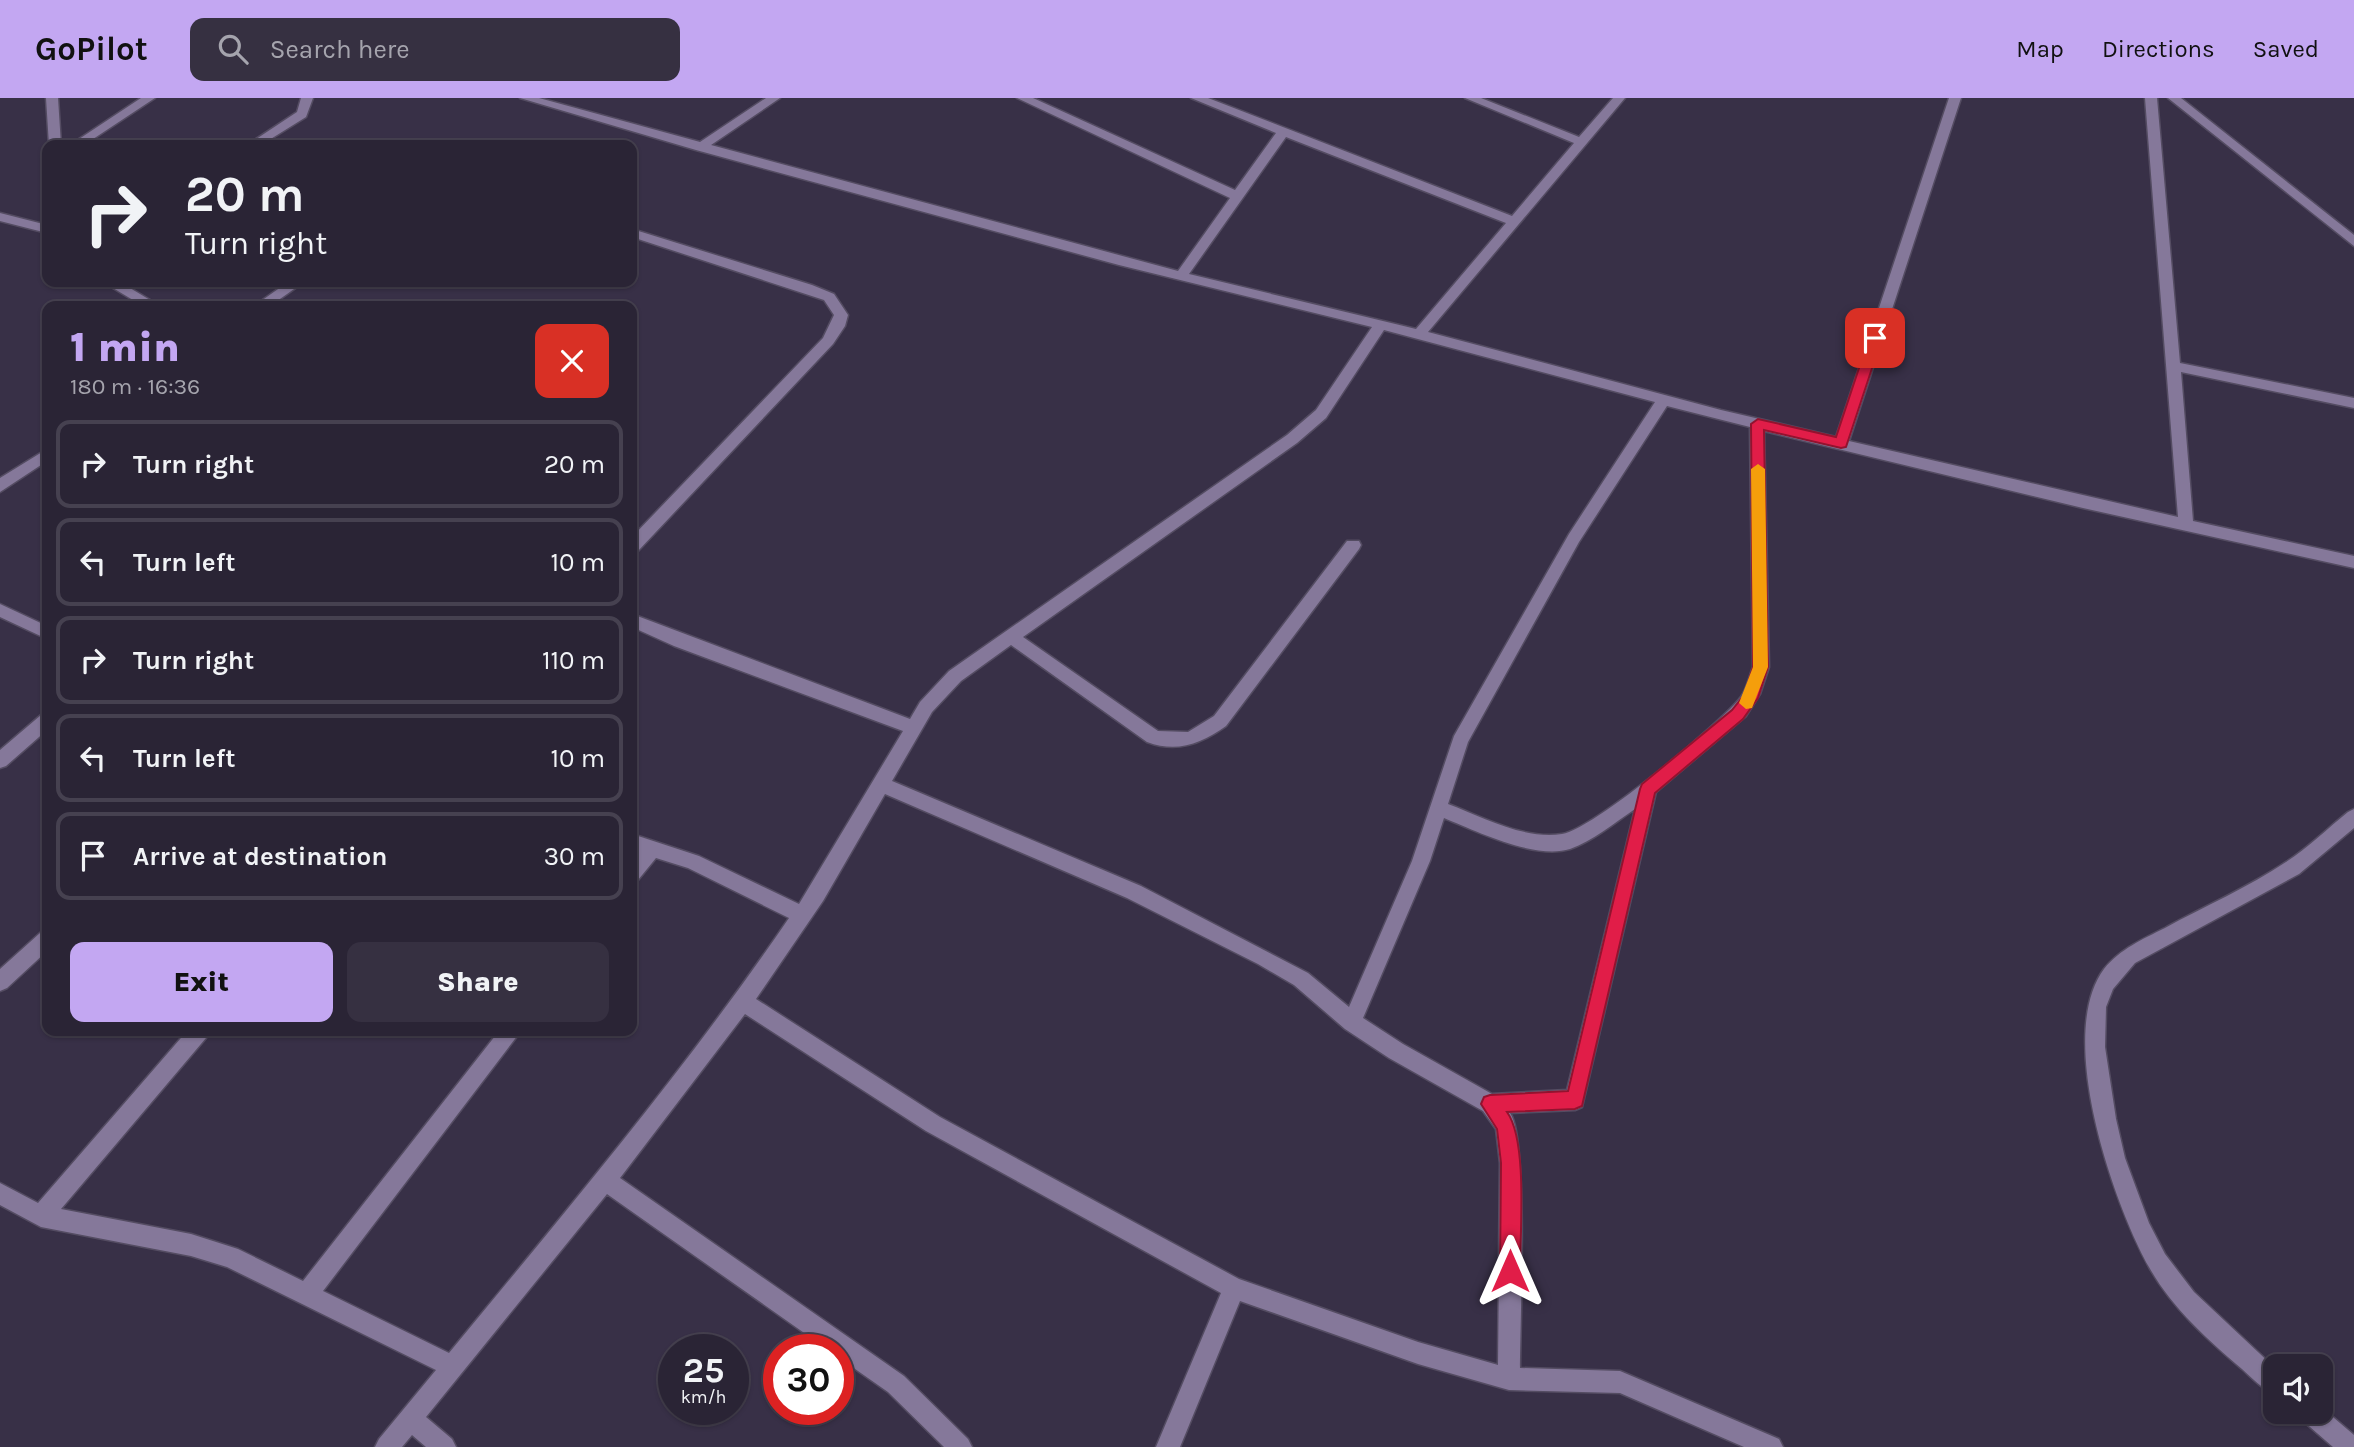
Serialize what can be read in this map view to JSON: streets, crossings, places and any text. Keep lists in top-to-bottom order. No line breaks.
{"page":{"header":"GoPilot","search":"Search here","nav":["Map","Directions","Saved"],"turn":["20 m","Turn right"],"heading":["1 min","180 m · 16:36"],"list":[{"name":"Turn right","value":"20 m"},{"name":"Turn left","value":"10 m"},{"name":"Turn right","value":"110 m"},{"name":"Turn left","value":"10 m"},{"name":"Arrive at destination","value":"30 m"}],"buttons":["Exit","Share"],"speed":"25 km/h","limit":"30"}}
